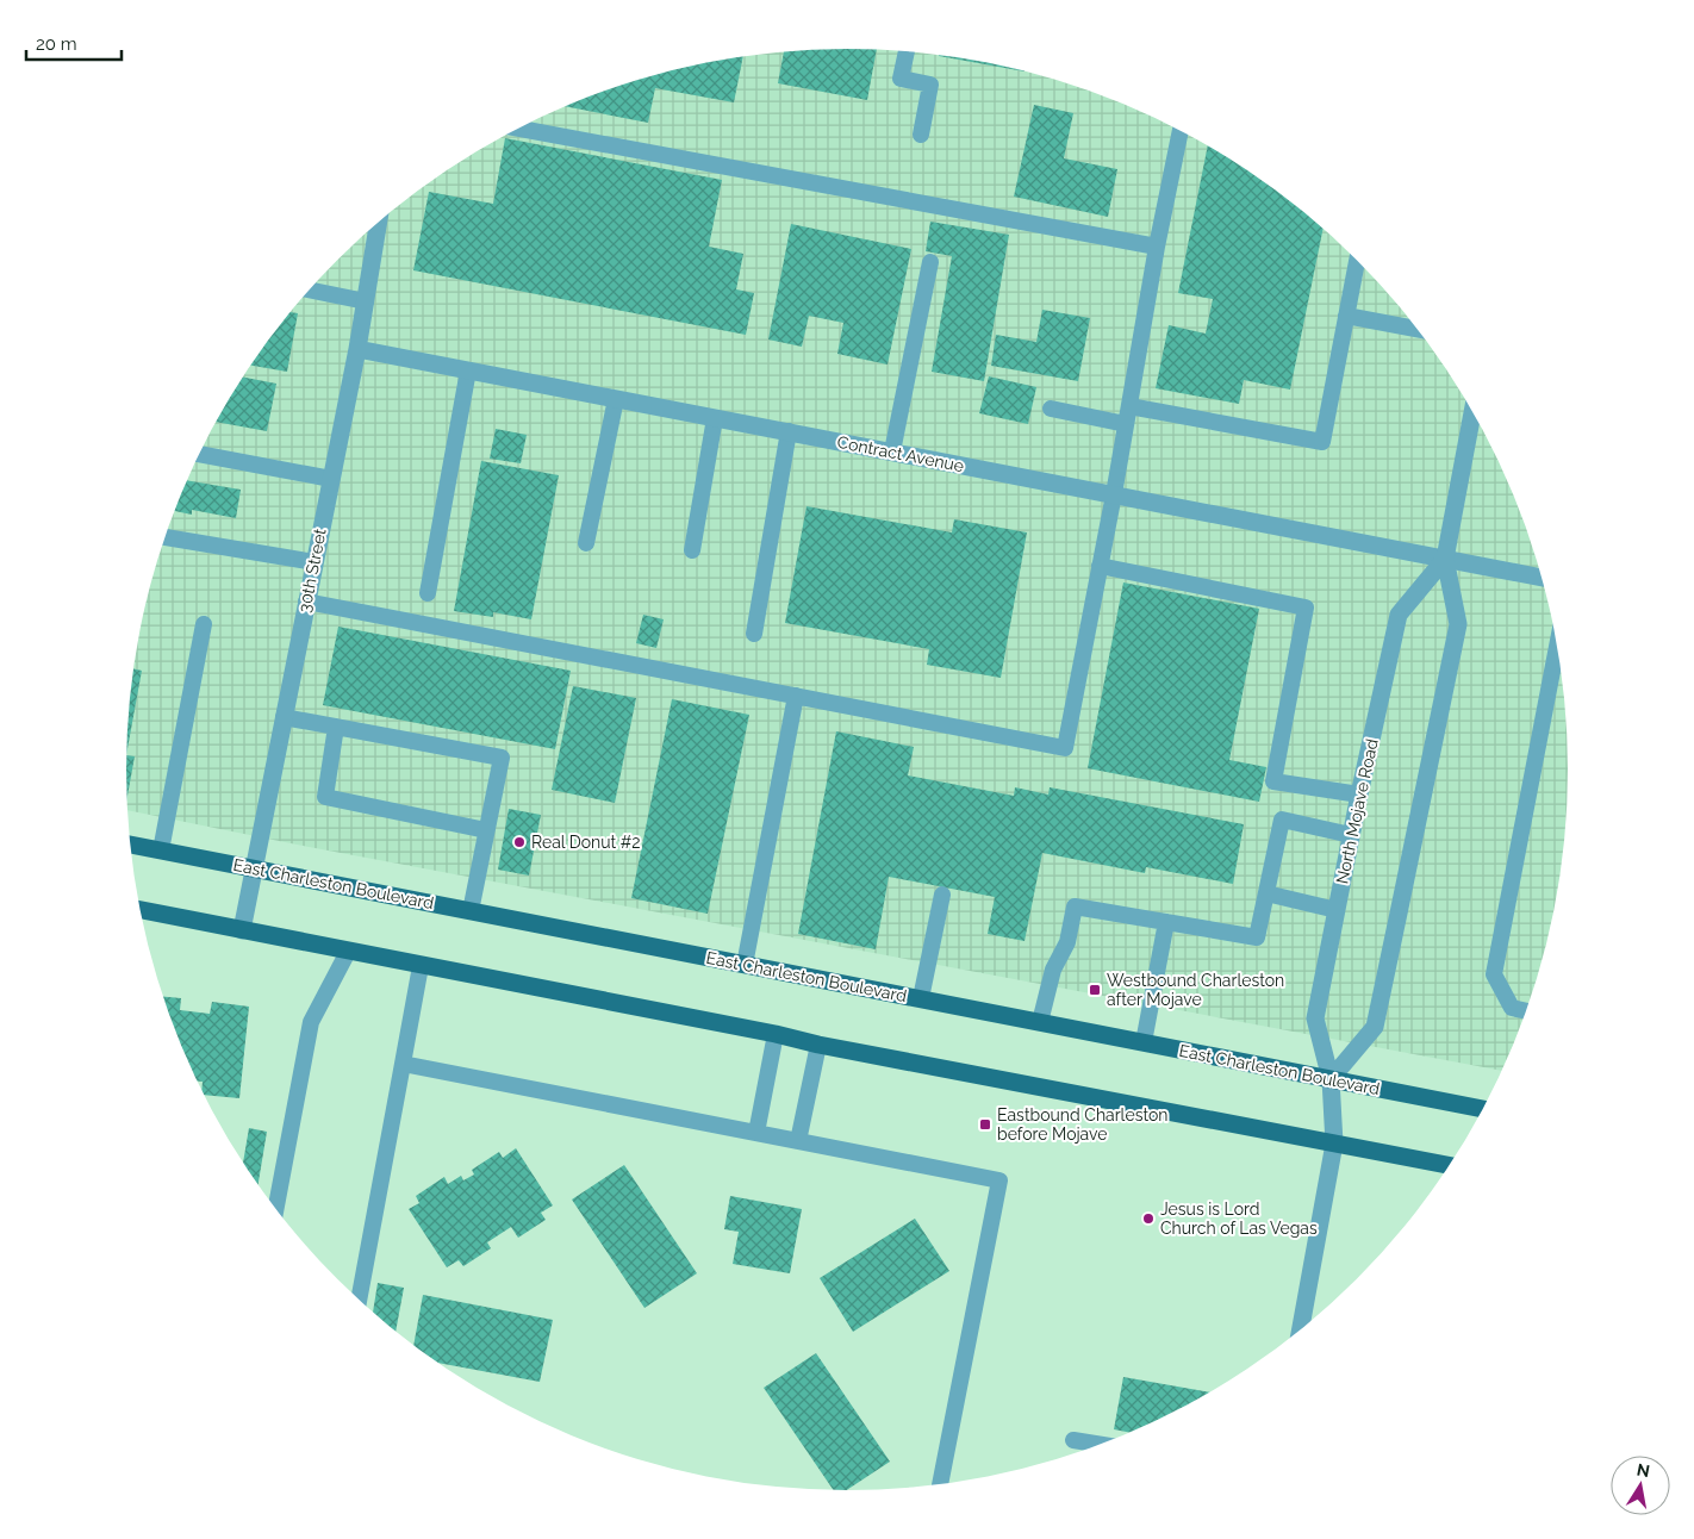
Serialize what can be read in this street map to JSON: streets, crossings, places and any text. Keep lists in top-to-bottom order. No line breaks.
{"streets":{"main road":["East Charleston Boulevard"],"street":["Contract Avenue","30th Street","North Mojave Road"]},"crossings":[["Contract Avenue","30th Street"],["Contract Avenue","North Mojave Road"],["30th Street","East Charleston Boulevard"],["North Mojave Road","East Charleston Boulevard"]],"places":{"other":["Real Donut #2","Jesus is Lord Church of Las Vegas"],"transit":["Westbound Charleston after Mojave","Eastbound Charleston before Mojave"]},"scale_bar":"20 m","north":"top"}
